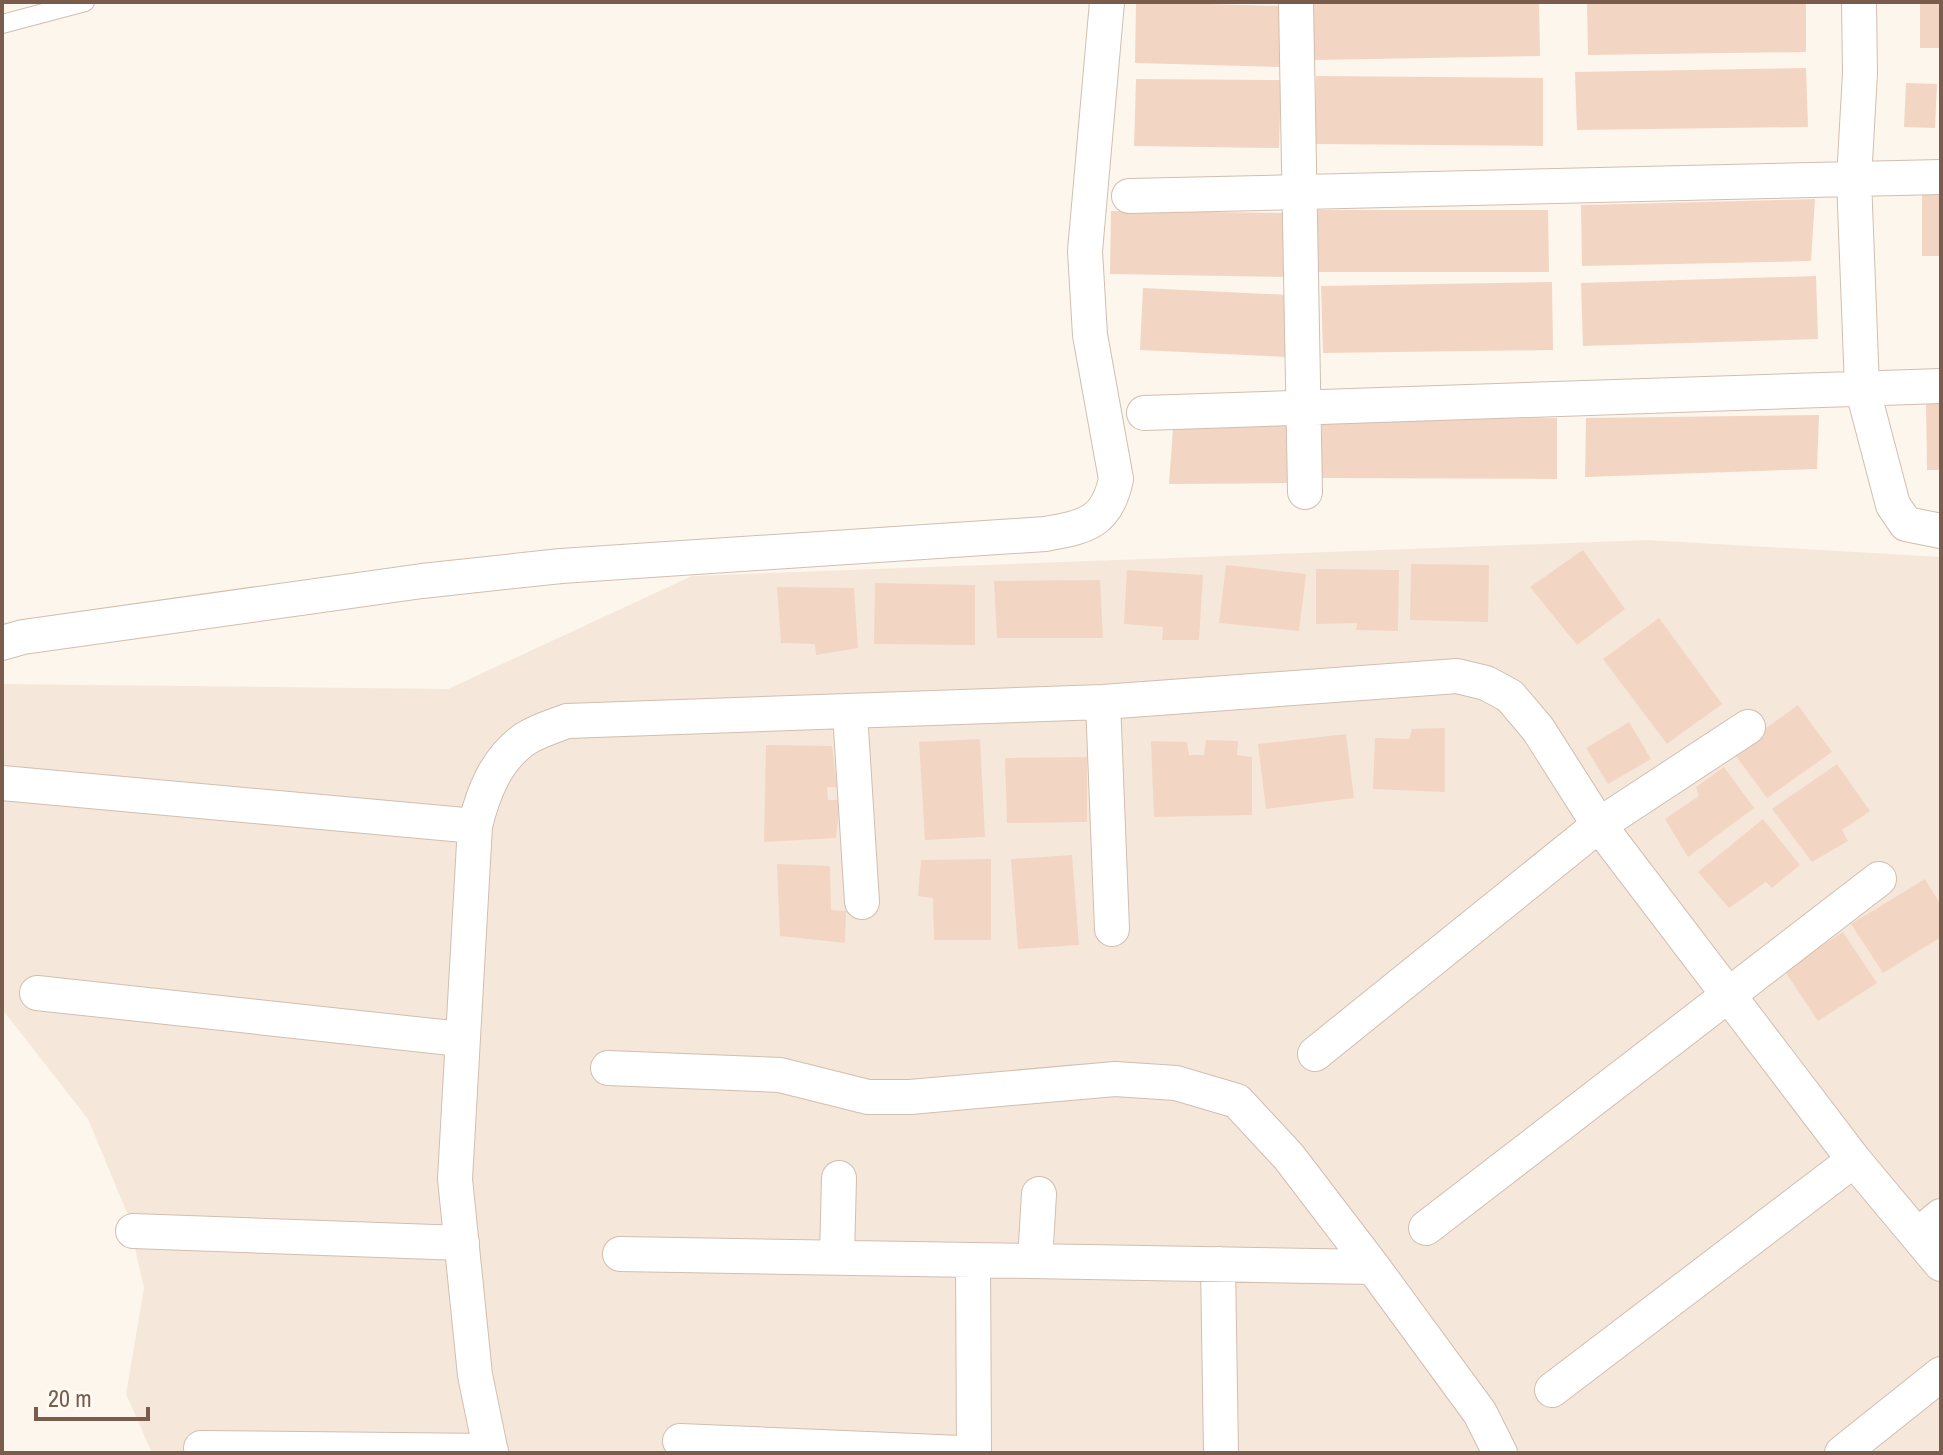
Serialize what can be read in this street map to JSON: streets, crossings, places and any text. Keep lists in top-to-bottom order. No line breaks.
{"scale_bar":"20 m"}
